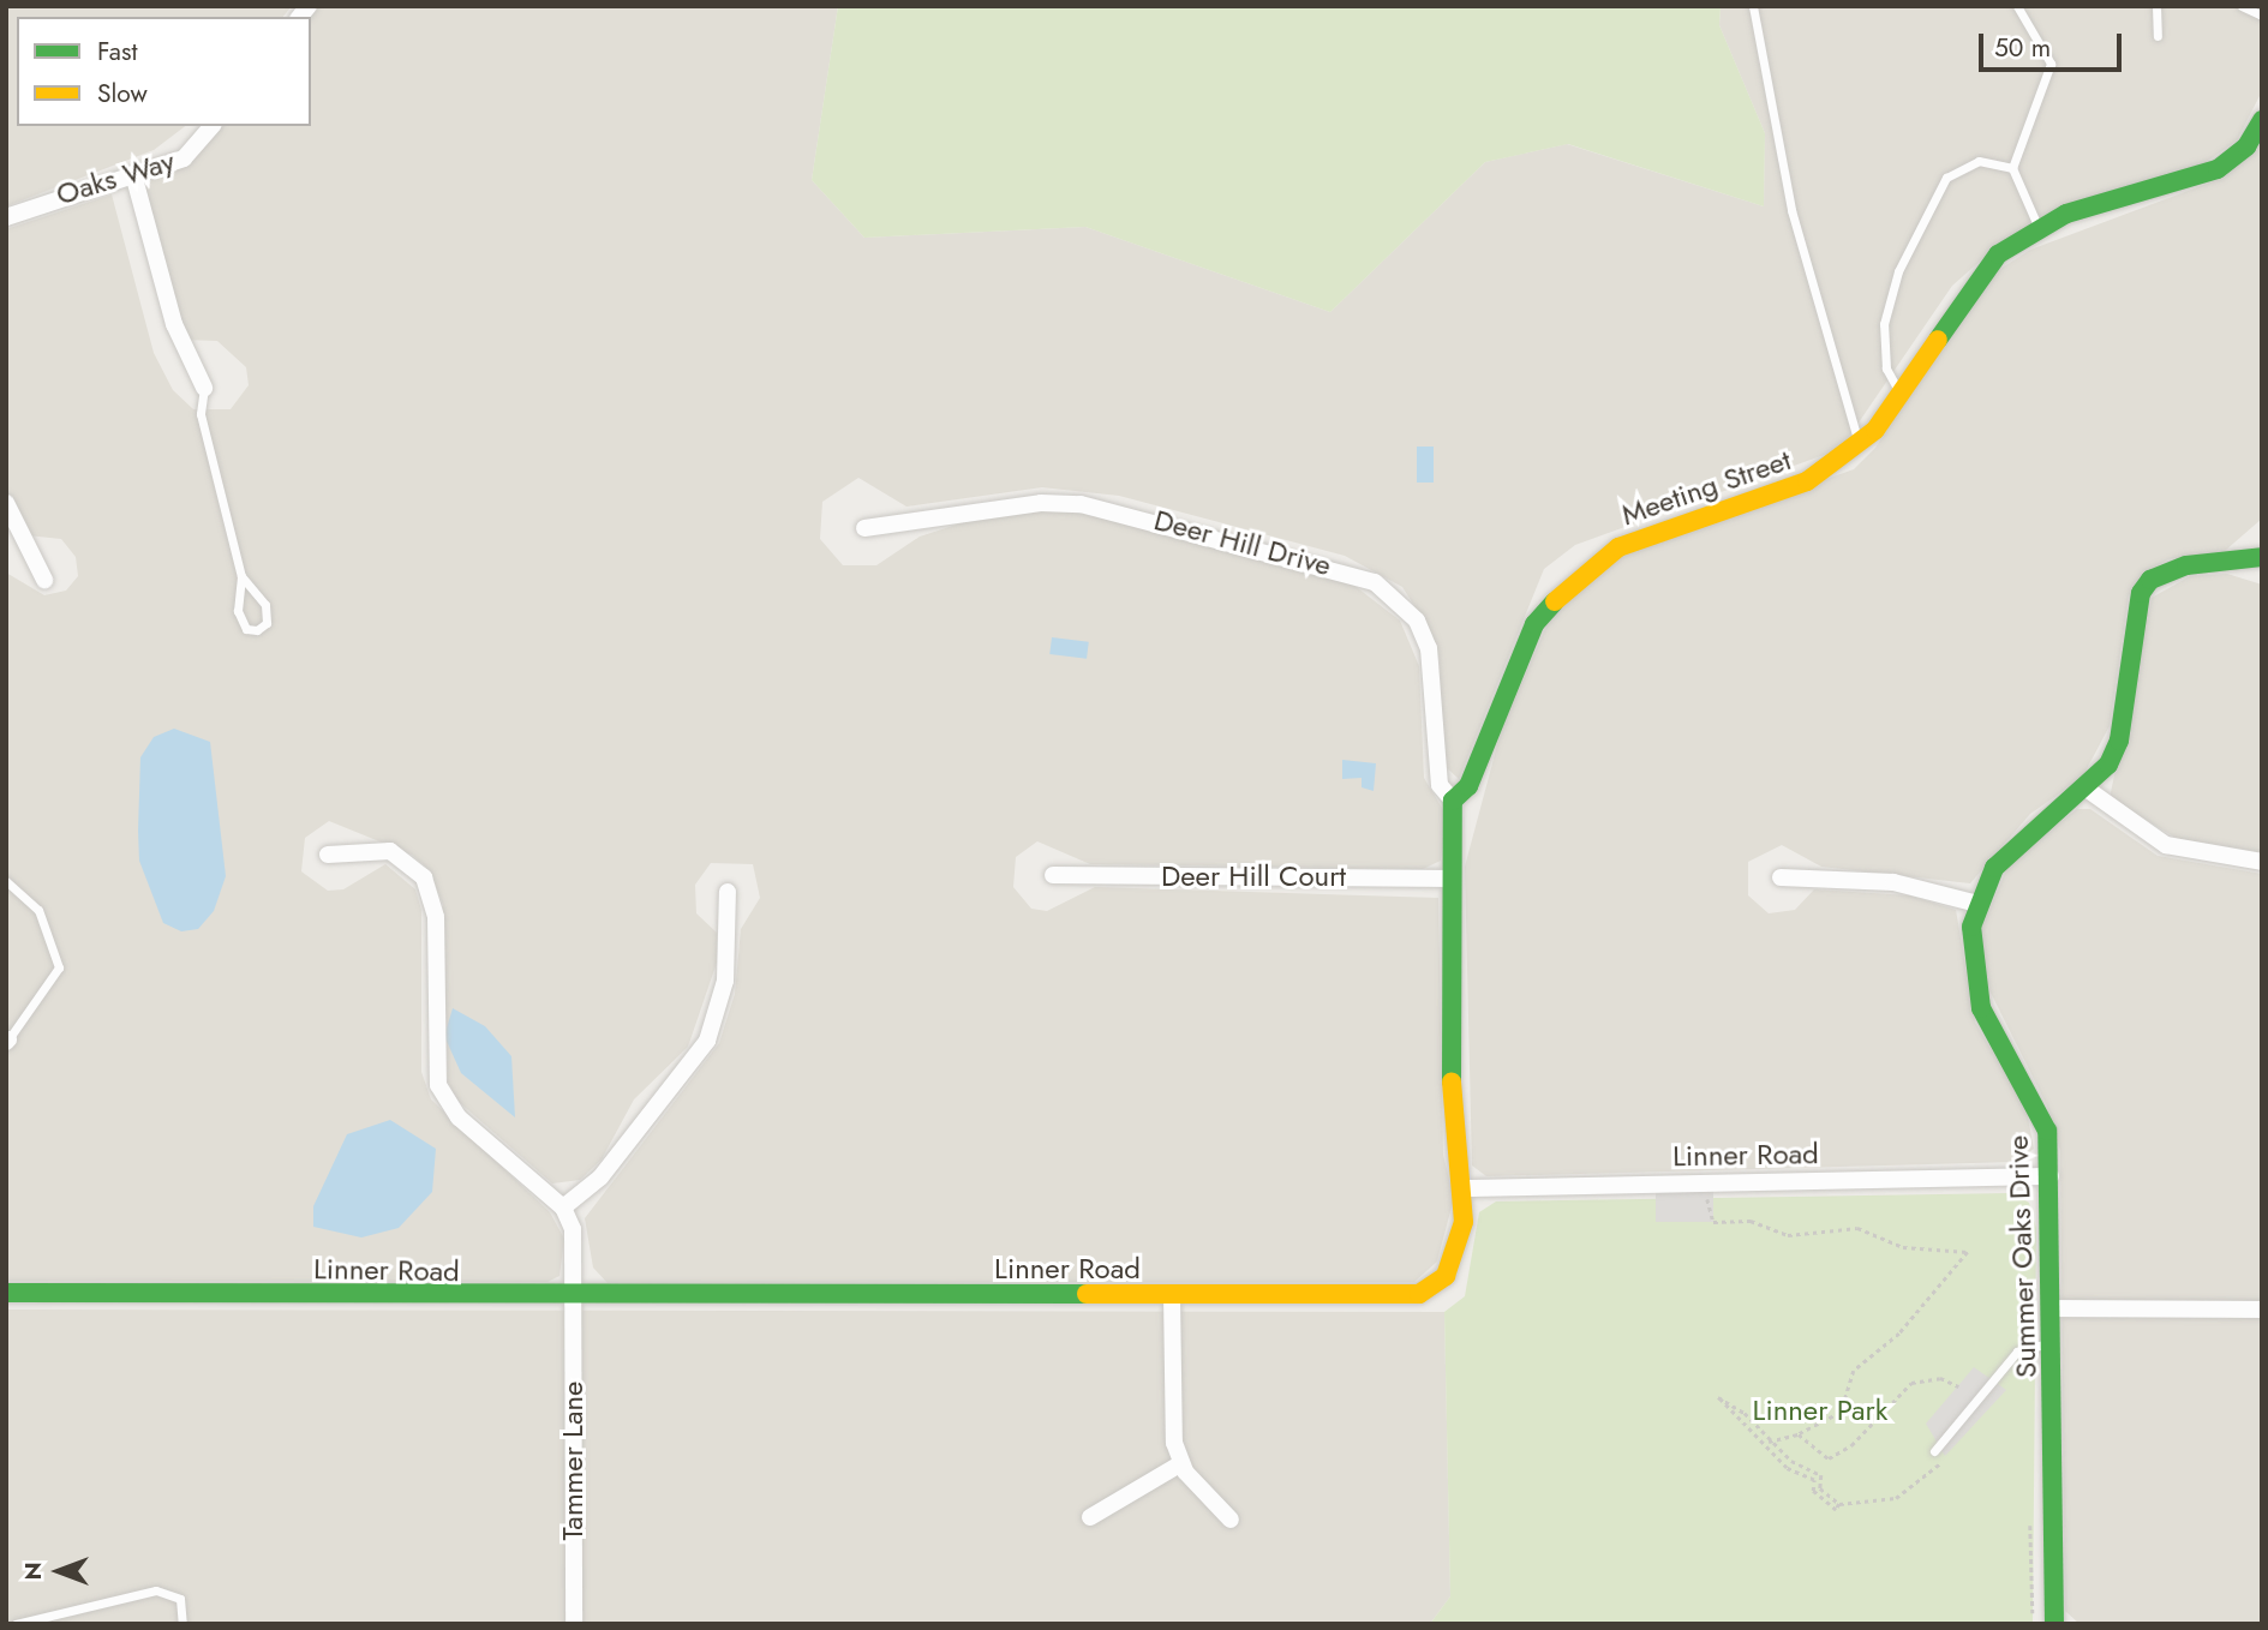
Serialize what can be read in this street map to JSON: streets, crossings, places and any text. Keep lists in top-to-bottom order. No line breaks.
{"streets":{"street":["Oaks Way","Meeting Street","Deer Hill Drive","Deer Hill Court","Linner Road","Summer Oaks Drive","Tammer Lane"]},"crossings":[["Meeting Street","Deer Hill Drive"],["Linner Road","Summer Oaks Drive"],["Linner Road","Tammer Lane"]],"parks":["Linner Park"],"legend":["Fast","Slow"],"scale_bar":"50 m","north":"left"}
